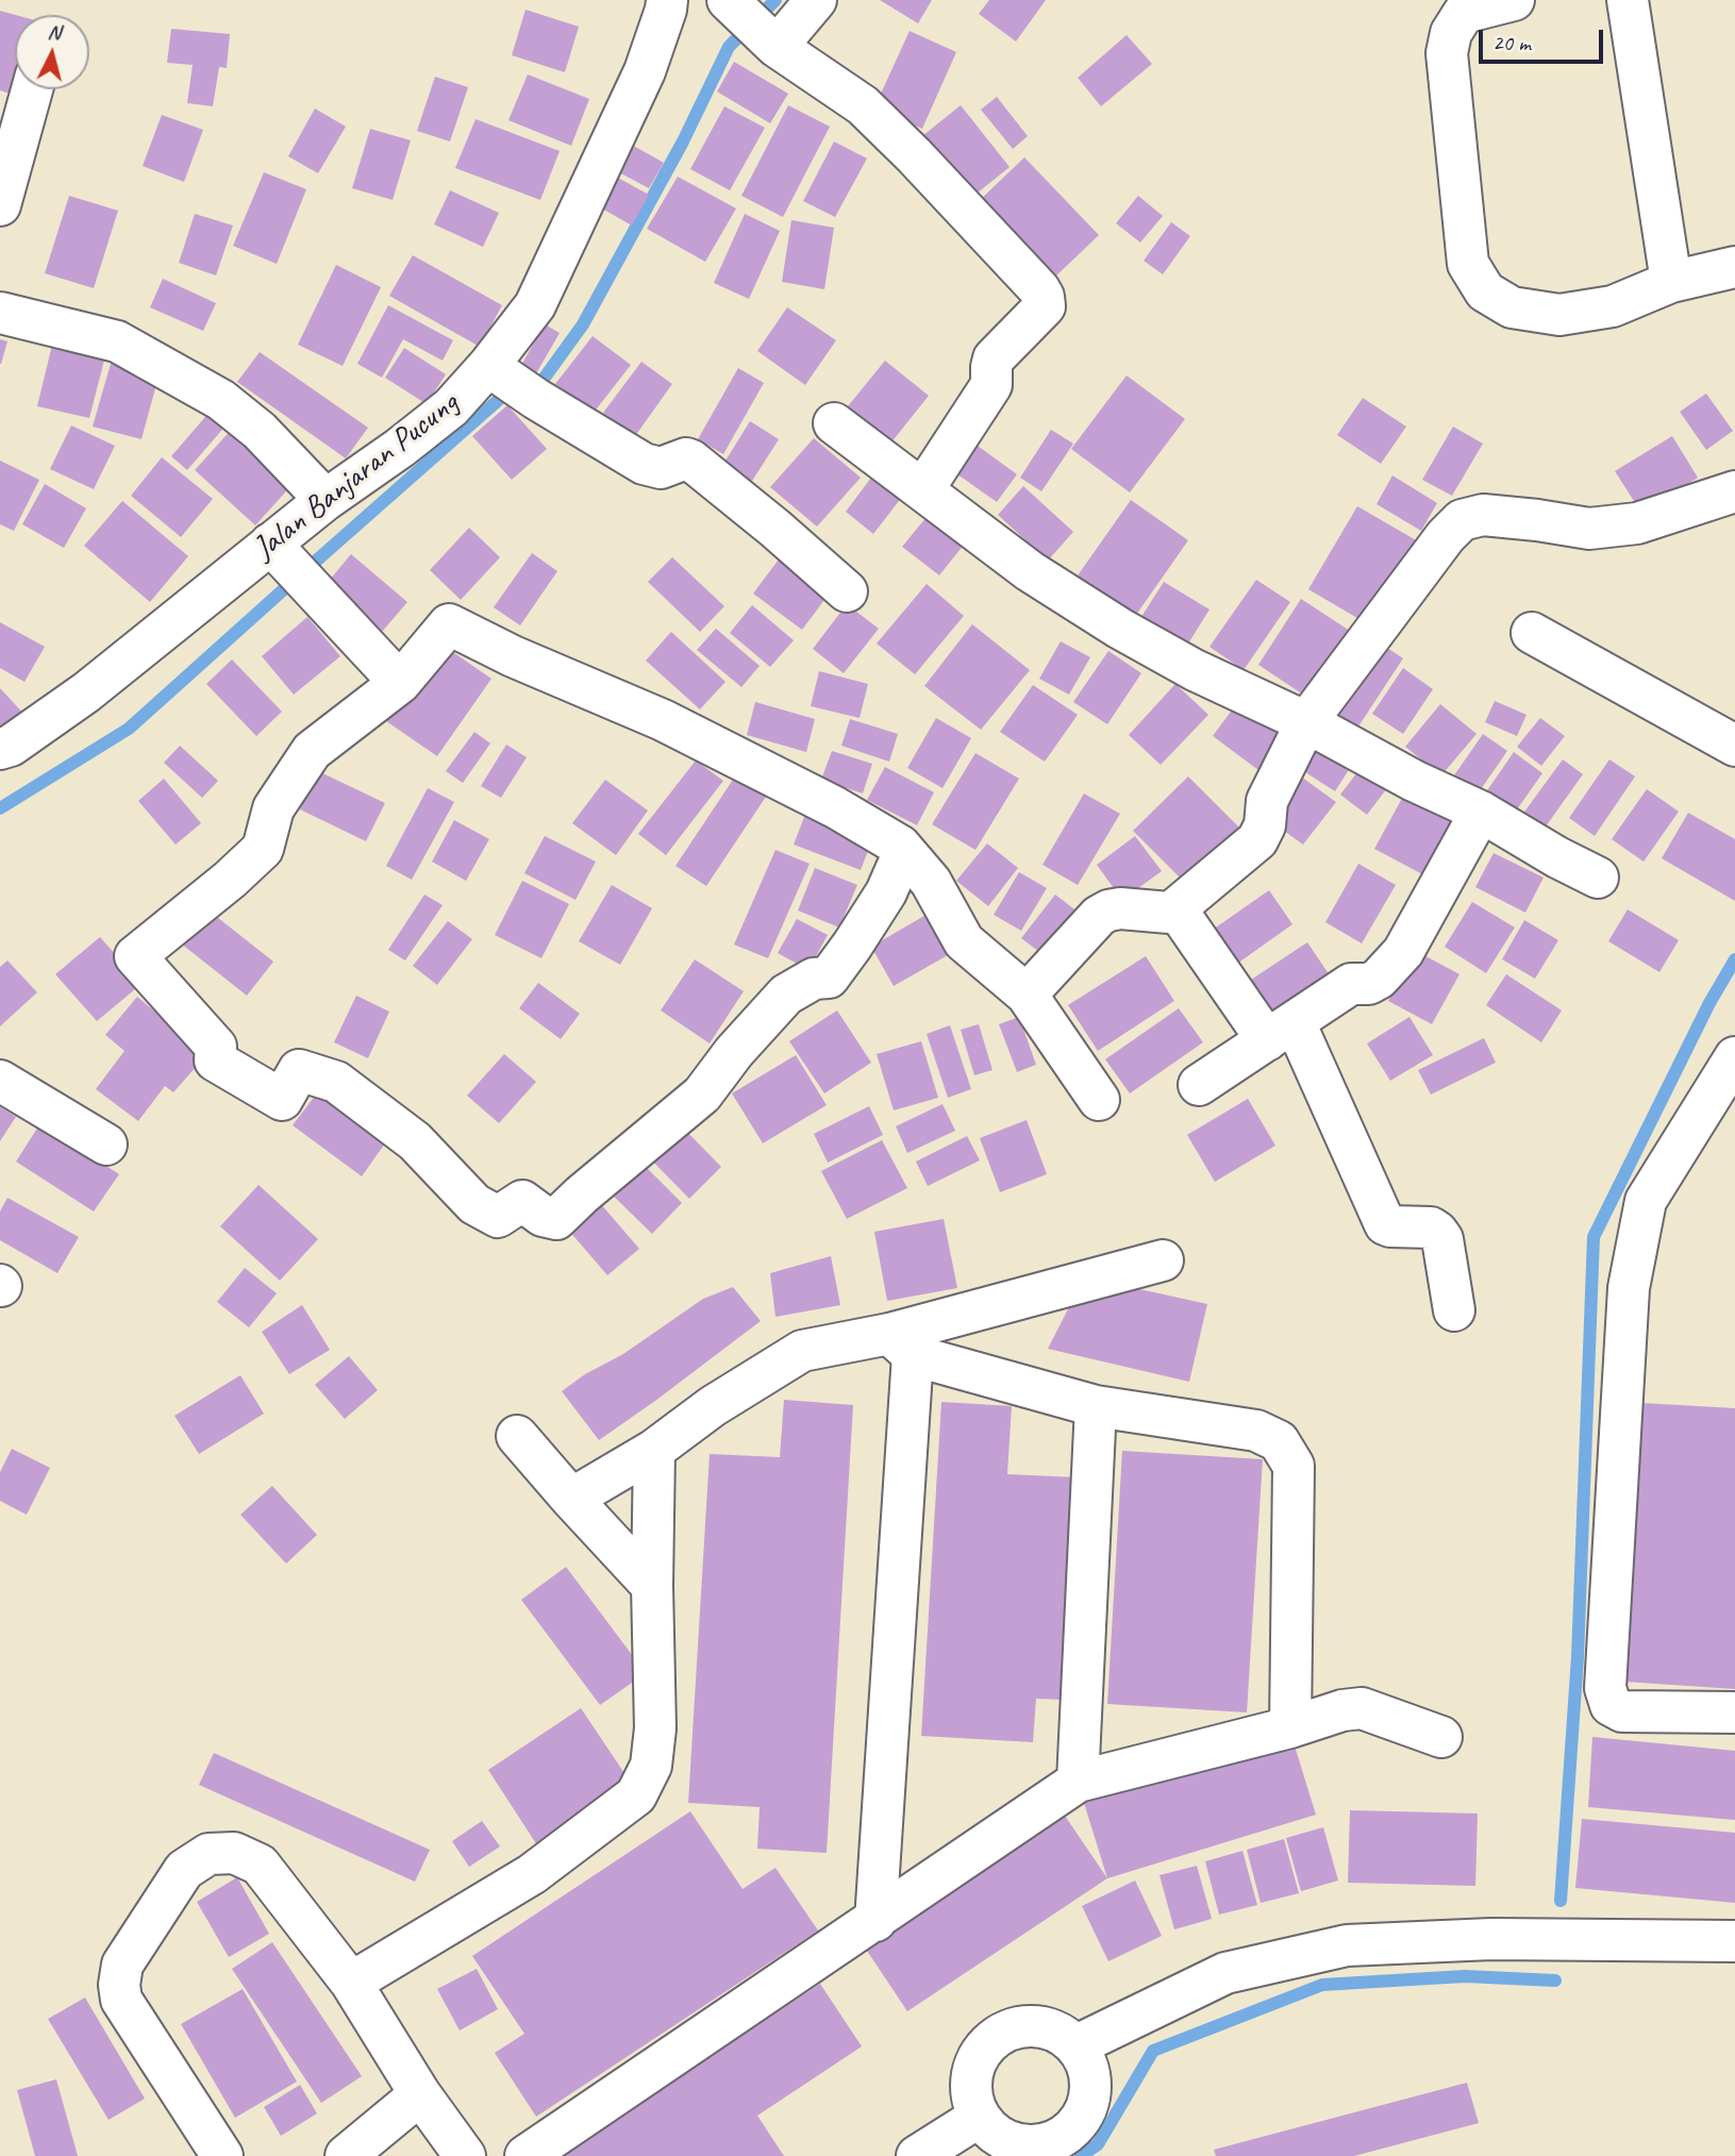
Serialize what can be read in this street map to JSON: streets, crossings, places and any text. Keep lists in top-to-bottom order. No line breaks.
{"streets":{"street":["Jalan Banjaran Pucung"]},"scale_bar":"20 m","north":"top"}
